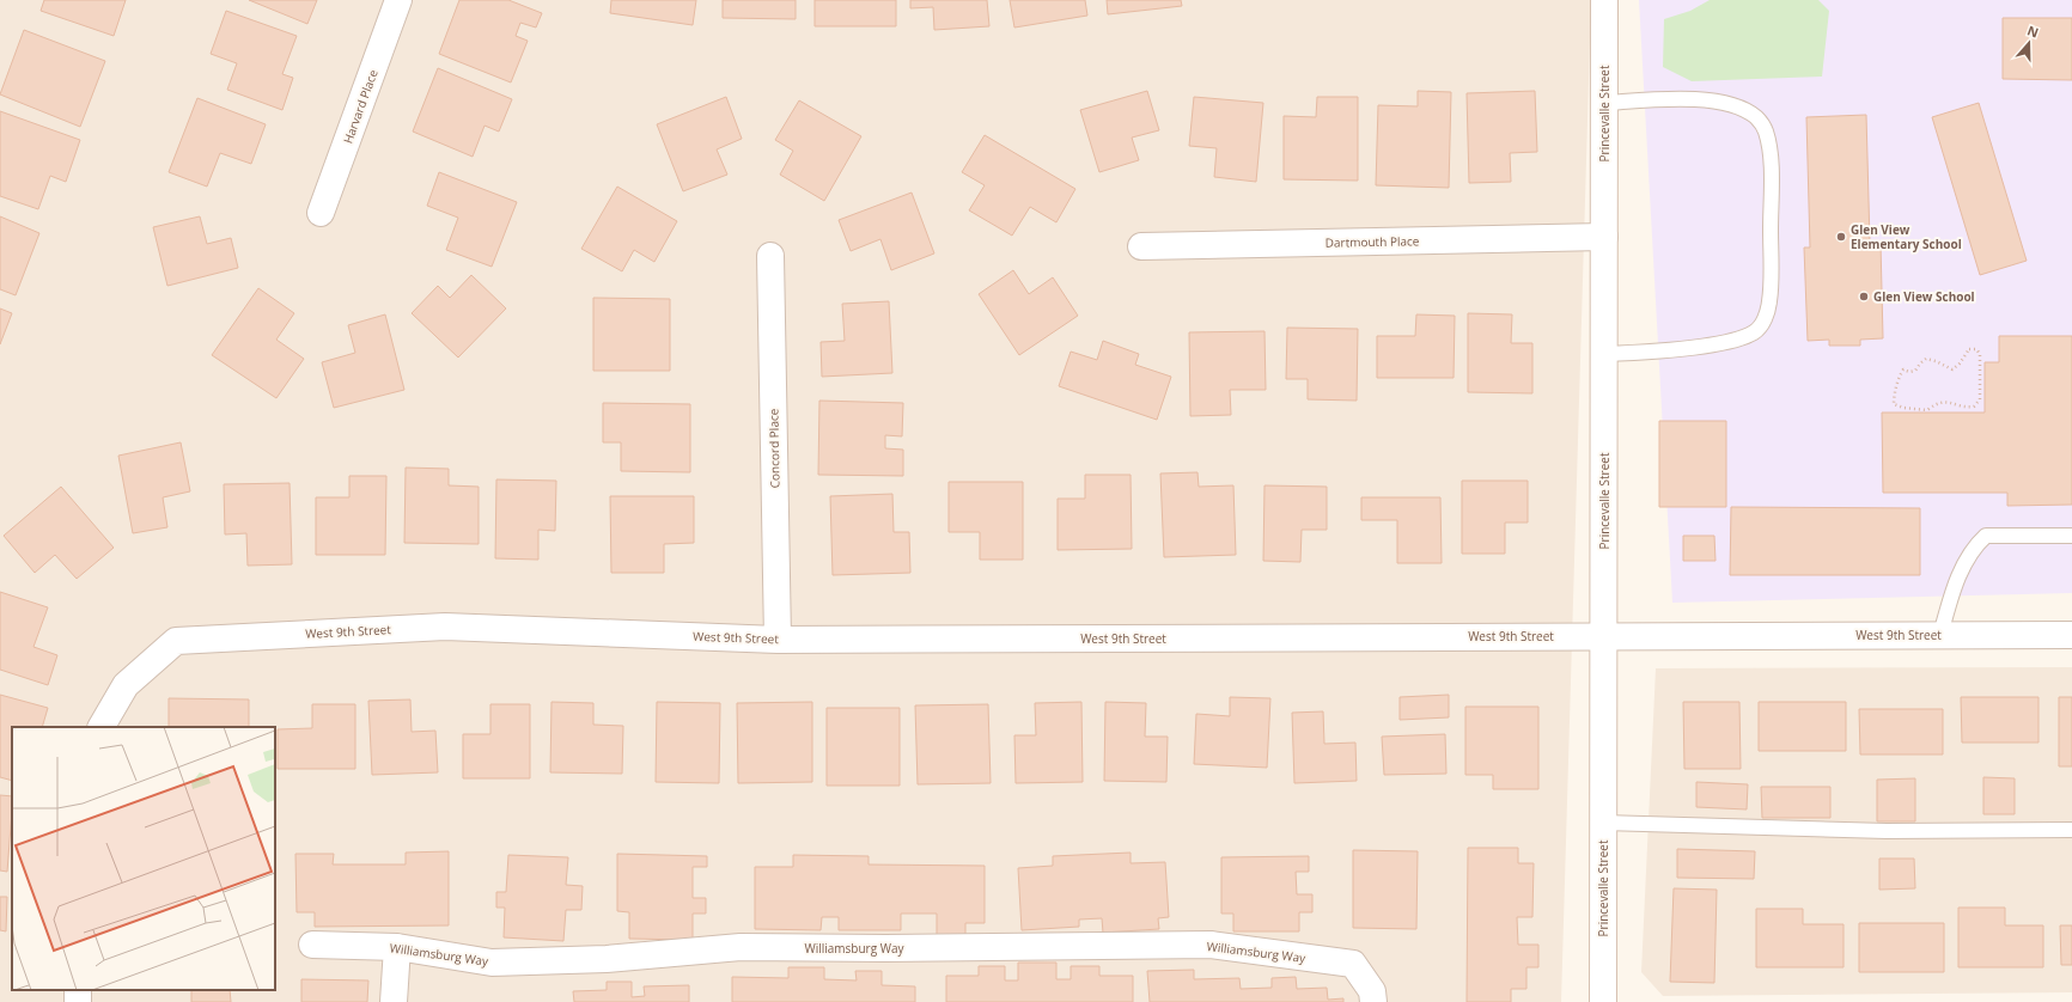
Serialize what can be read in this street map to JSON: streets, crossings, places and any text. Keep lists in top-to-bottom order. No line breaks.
{"streets":{"street":["Harvard Place","Princevalle Street","Dartmouth Place","Concord Place","West 9th Street","Williamsburg Way"]},"crossings":[["Princevalle Street","Dartmouth Place"],["Princevalle Street","West 9th Street"],["Concord Place","West 9th Street"]],"places":["Glen View Elementary School","Glen View School"],"north":"top"}
